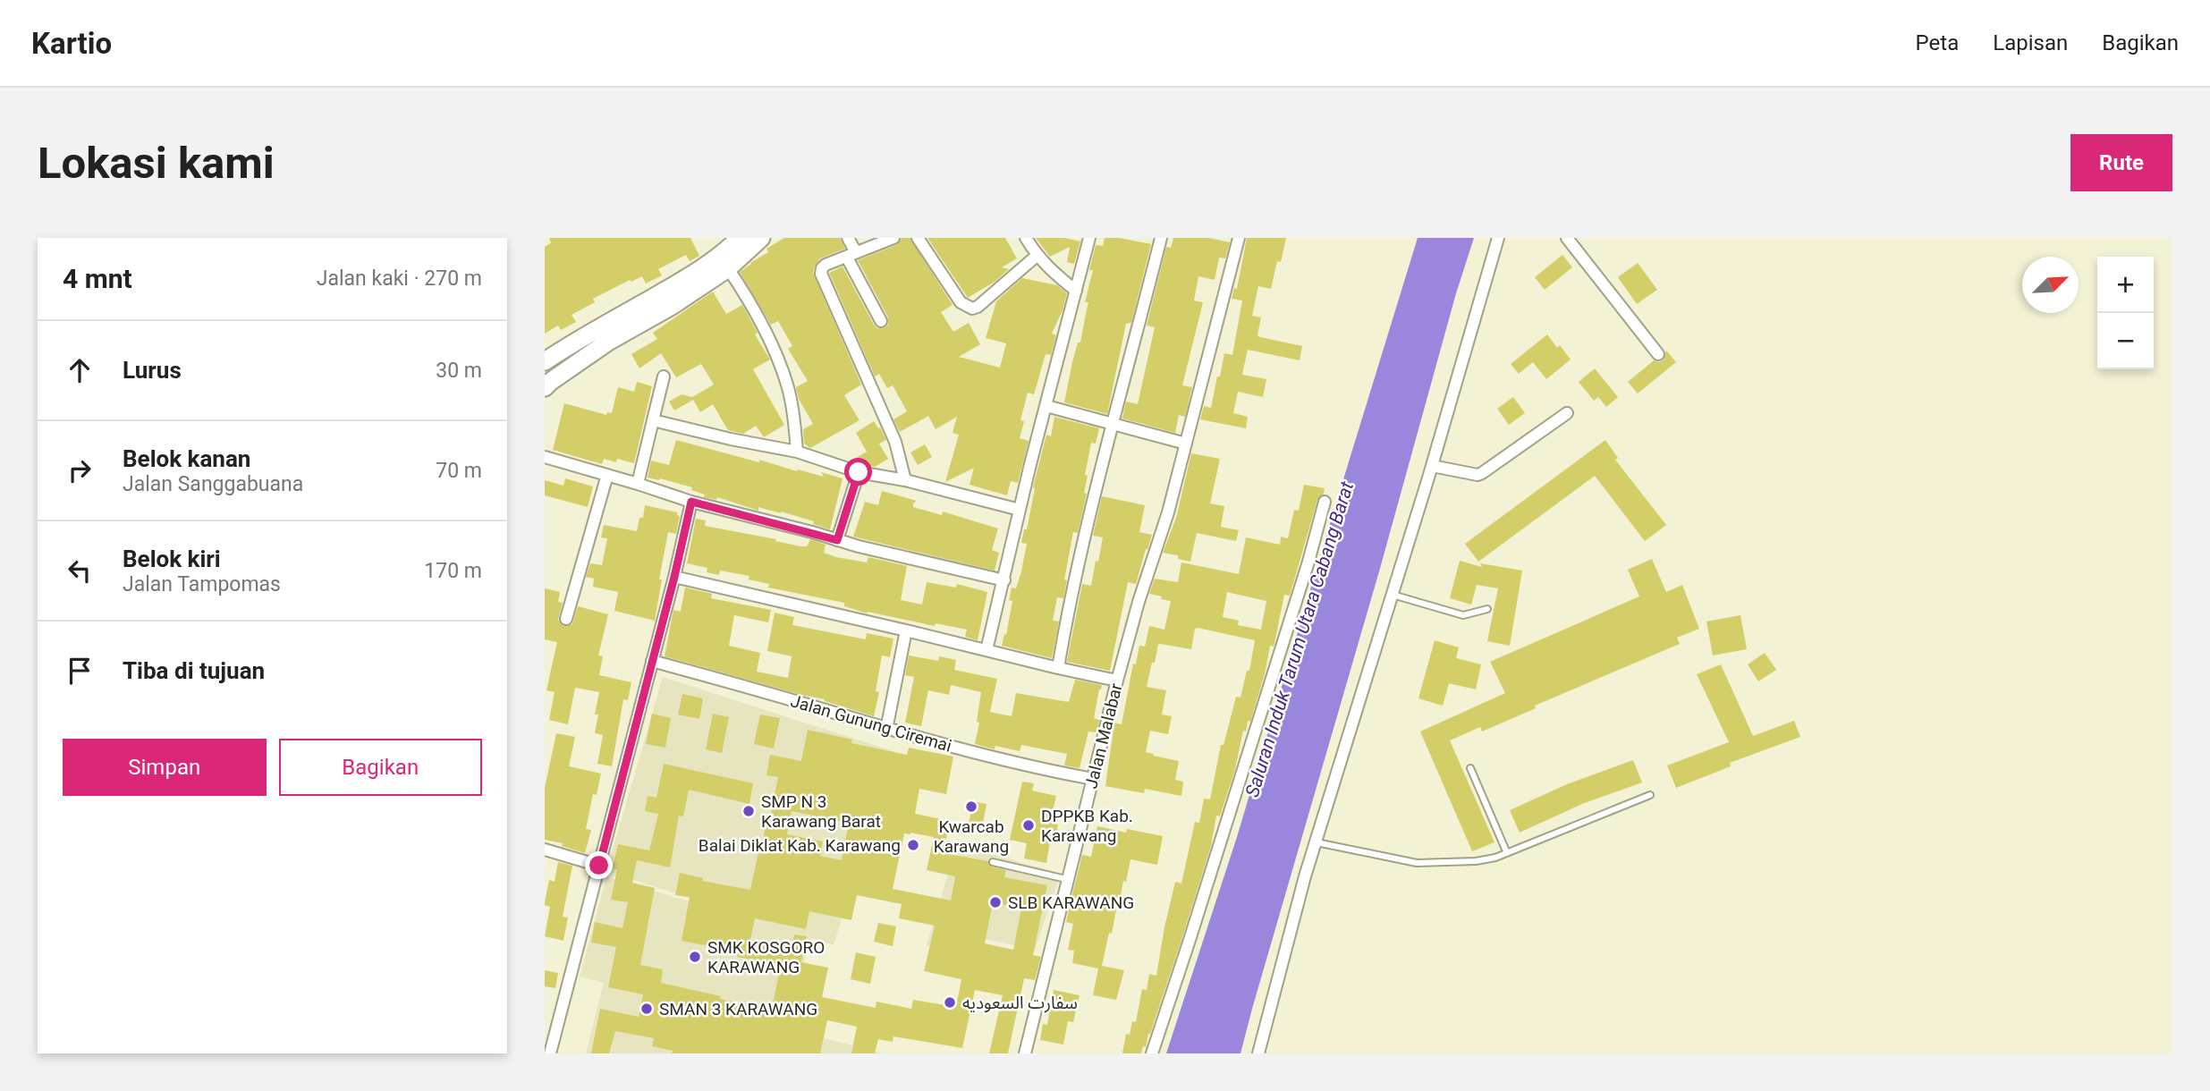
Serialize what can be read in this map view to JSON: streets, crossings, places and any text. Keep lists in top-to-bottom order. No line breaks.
{"streets":{"street":["Jalan Gunung Ciremai","Jalan Malabar"]},"crossings":[["Jalan Gunung Ciremai","Jalan Malabar"]],"water":["Saluran Induk Tarum Utara Cabang Barat"],"places":["Kwarcab Karawang","SMP N 3 Karawang Barat","DPPKB Kab. Karawang","Balai Diklat Kab. Karawang","SLB KARAWANG","SMK KOSGORO KARAWANG","سفارت السعوديه","SMAN 3 KARAWANG"],"north":"top right","page":{"header":"Kartio","nav":["Peta","Lapisan","Bagikan"],"buttons":["Rute",["Simpan","Bagikan"]],"title":"Lokasi kami","heading":["4 mnt","Jalan kaki · 270 m"],"map_buttons":["+","−"],"list":[["Lurus","30 m"],["Belok kanan","Jalan Sanggabuana","70 m"],["Belok kiri","Jalan Tampomas","170 m"],"Tiba di tujuan"]}}
